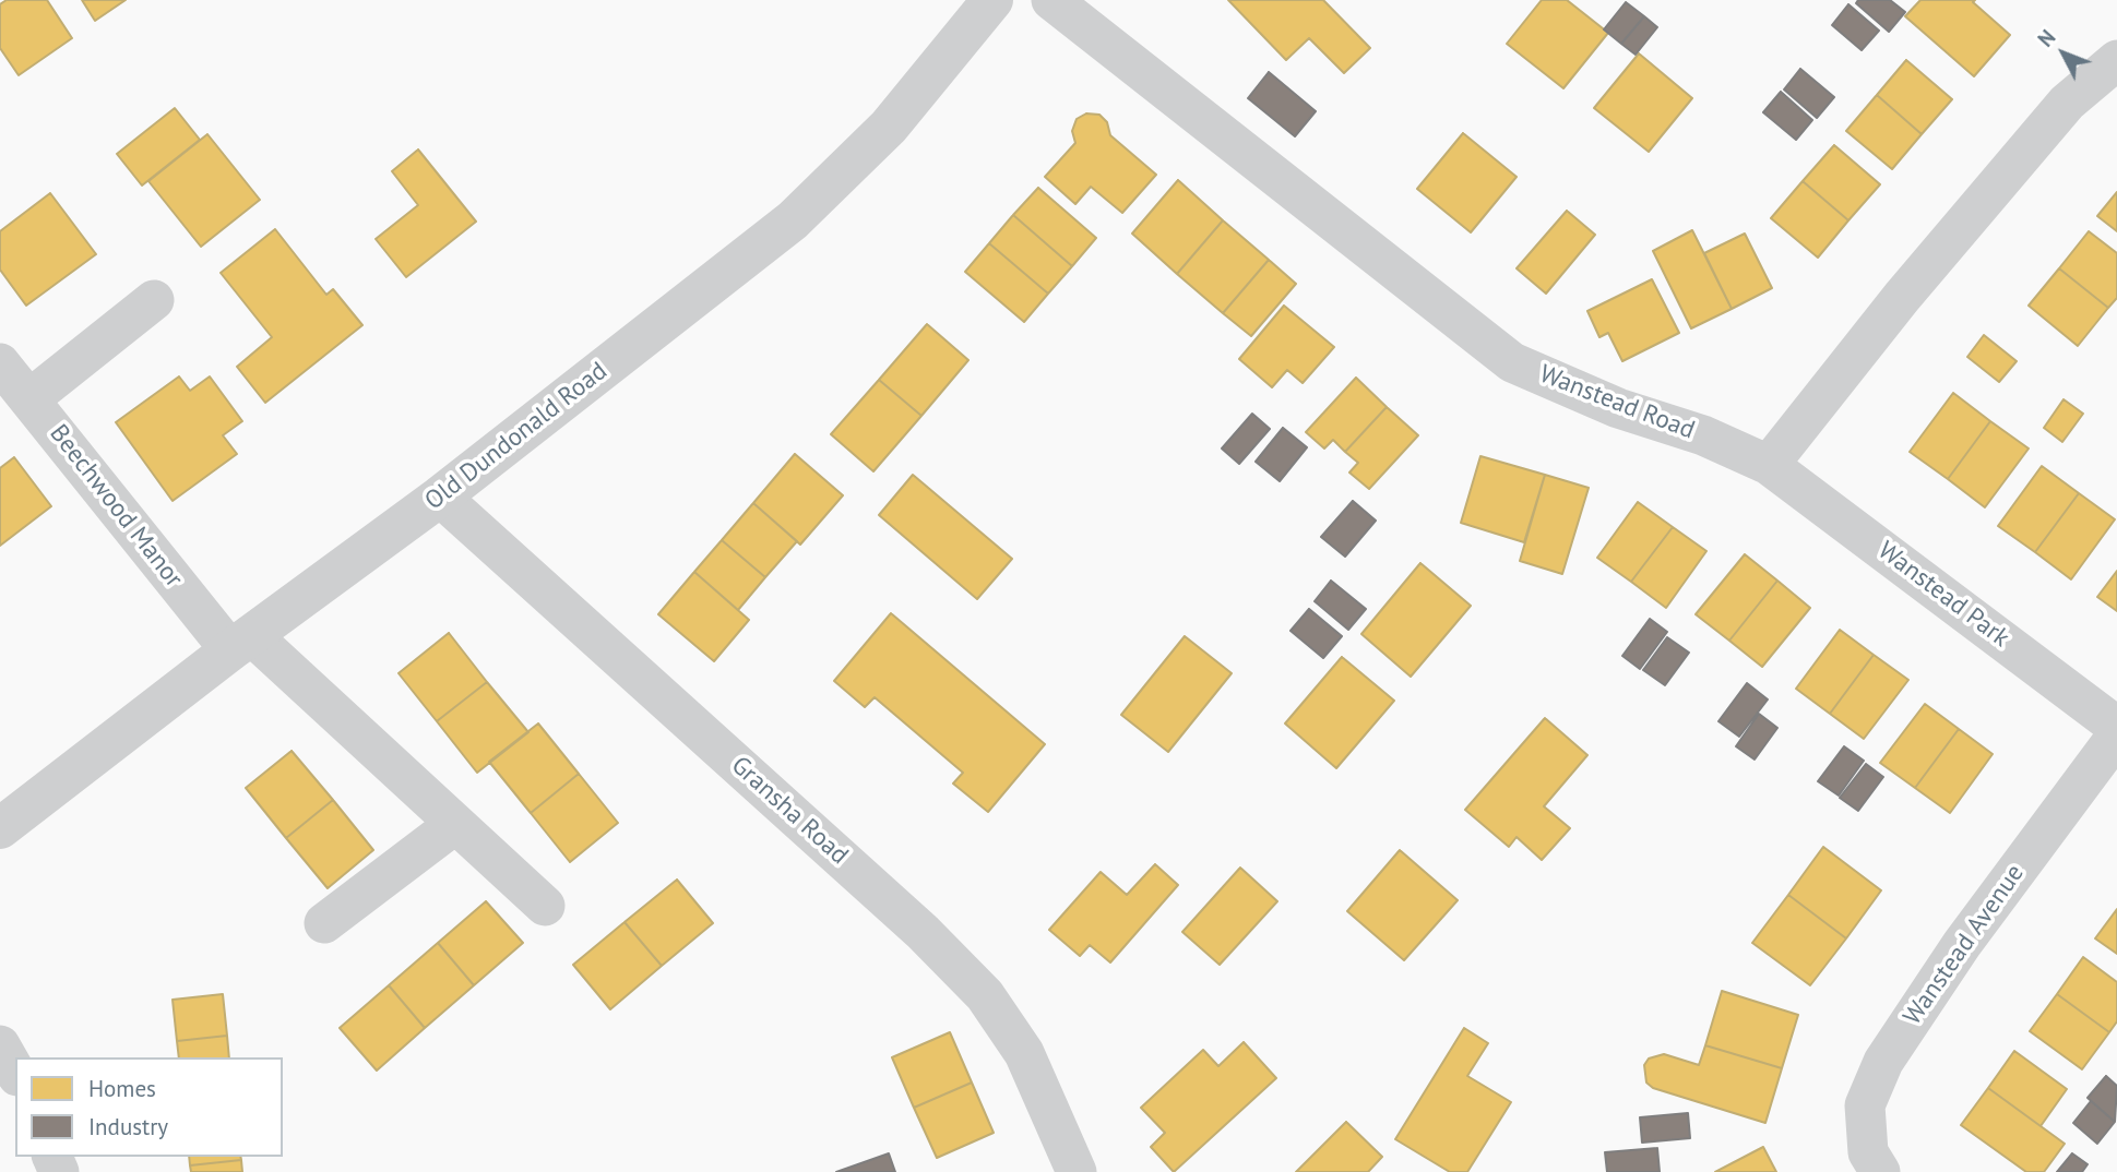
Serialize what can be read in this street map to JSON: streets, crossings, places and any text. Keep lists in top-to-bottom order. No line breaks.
{"streets":{"street":["Wanstead Road","Old Dundonald Road","Beechwood Manor","Wanstead Park","Gransha Road","Wanstead Avenue"]},"crossings":[["Wanstead Road","Wanstead Park"],["Old Dundonald Road","Beechwood Manor"],["Old Dundonald Road","Gransha Road"]],"legend":["Homes","Industry"],"north":"top left"}
